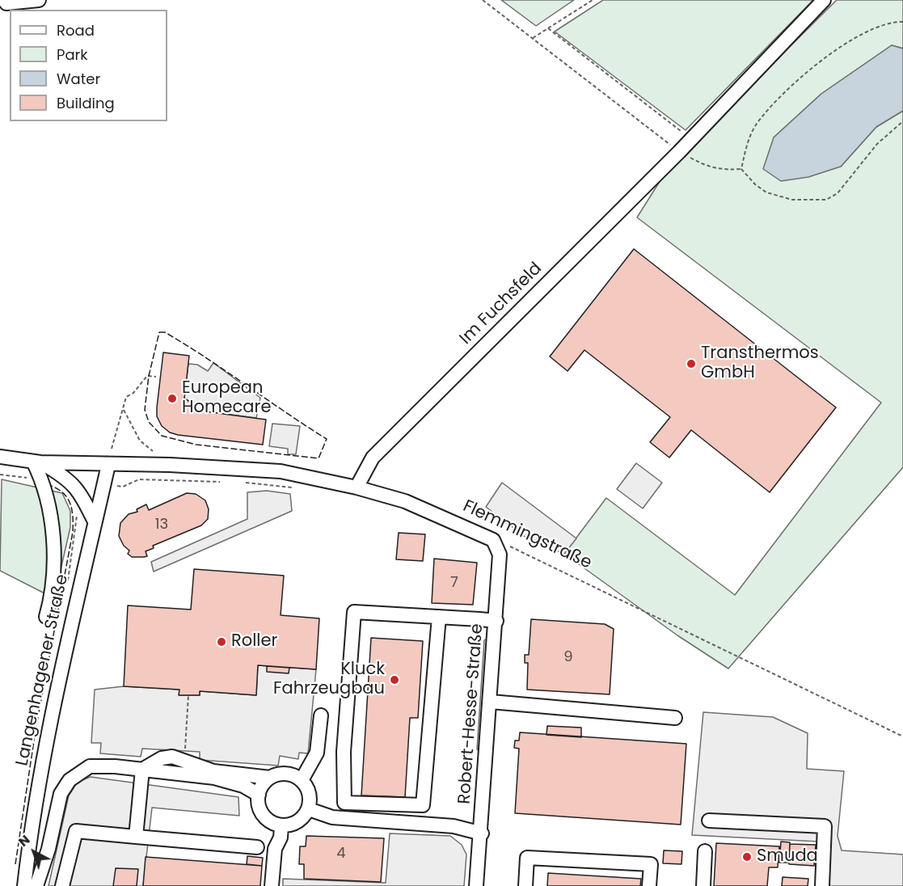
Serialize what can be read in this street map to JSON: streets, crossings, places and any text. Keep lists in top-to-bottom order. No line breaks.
{"streets":{"street":["Im Fuchsfeld","Flemmingstraße","Langenhagener Straße","Robert-Hesse-Straße"]},"crossings":[["Im Fuchsfeld","Flemmingstraße"],["Flemmingstraße","Langenhagener Straße"],["Flemmingstraße","Robert-Hesse-Straße"]],"places":["Transthermos GmbH","European Homecare","Roller","Kluck Fahrzeugbau","Smuda"],"house_numbers":["13","7","9","4"],"legend":["Road","Park","Water","Building"],"north":"top left"}
